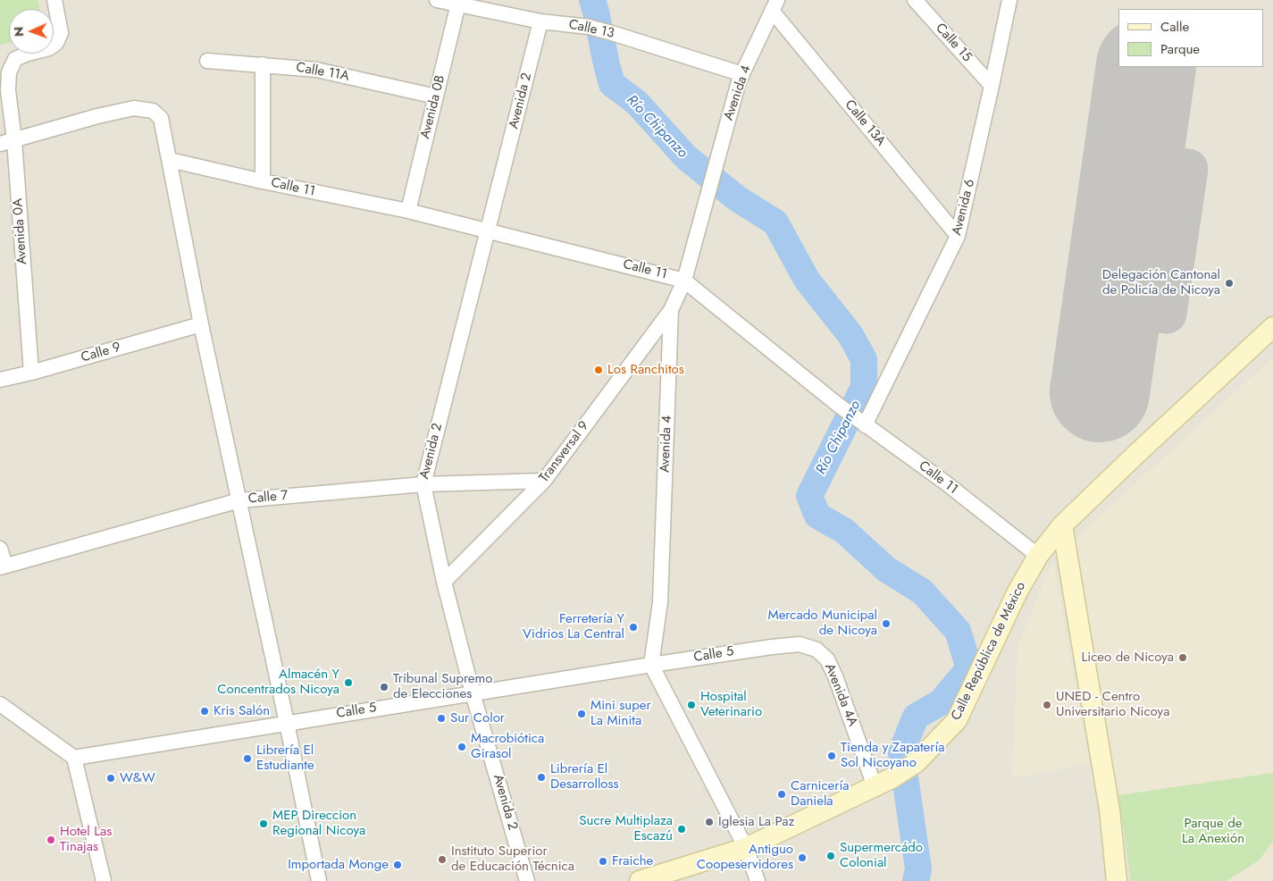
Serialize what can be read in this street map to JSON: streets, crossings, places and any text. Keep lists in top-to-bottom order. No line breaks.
{"streets":{"main road":["Calle República de México"],"street":["Calle 13","Calle 15","Calle 11A","Avenida 4","Avenida 2","Avenida 0B","Calle 13A","Calle 11","Avenida 6","Avenida 0A","Calle 9","Transversal 9","Calle 7","Calle 5","Avenida 4A"]},"crossings":[["Calle 13","Avenida 4"],["Calle 13","Avenida 2"],["Calle 13","Avenida 0B"],["Calle 15","Avenida 6"],["Calle 11A","Avenida 0B"],["Avenida 4","Calle 13A"],["Avenida 4","Calle 11"],["Avenida 4","Transversal 9"],["Avenida 4","Calle 5"],["Avenida 2","Calle 11"],["Avenida 2","Transversal 9"],["Avenida 2","Calle 7"],["Avenida 2","Calle 5"],["Avenida 0B","Calle 11"],["Calle 13A","Avenida 6"],["Calle 11","Avenida 6"],["Calle 11","Calle República de México"],["Avenida 0A","Calle 9"],["Transversal 9","Calle 7"],["Calle República de México","Avenida 4A"],["Calle 5","Avenida 4A"]],"water":["Río Chipanzo"],"parks":["Parque de La Anexión"],"places":["Delegación Cantonal de Policía de Nicoya","Los Ranchitos","Mercado Municipal de Nicoya","Ferretería Y Vidrios La Central","Liceo de Nicoya","Almacén Y Concentrados Nicoya","Tribunal Supremo de Elecciones","Hospital Veterinario","UNED - Centro Universitario Nicoya","Kris Salón","Mini super La Minita","Sur Color","Macrobiótica Girasol","Tienda y Zapatería Sol Nicoyano","Librería El Estudiante","Librería El Desarrolloss","W&W","Carnicería Daniela","Iglesia La Paz","MEP Direccion Regional Nicoya","Sucre Multiplaza Escazú","Hotel Las Tinajas","Supermercádo Colonial","Antiguo Coopeservidores","Instituto Superior de Educación Técnica","Fraiche","Importada Monge"],"legend":["Calle","Parque"],"north":"left"}
